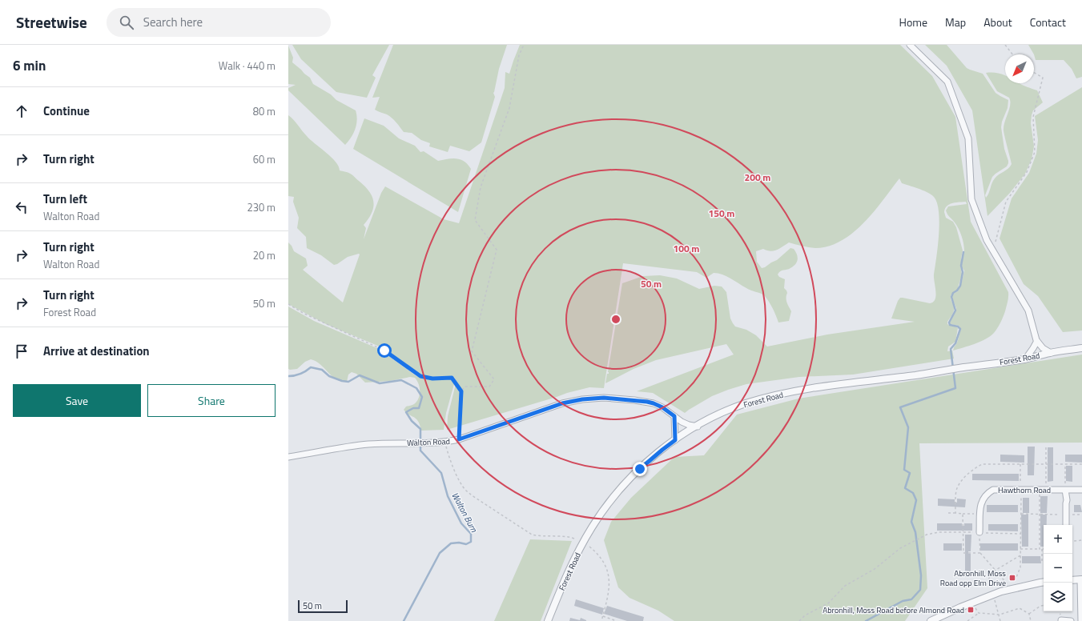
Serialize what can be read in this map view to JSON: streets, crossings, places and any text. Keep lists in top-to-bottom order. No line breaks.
{"streets":{"street":["Forest Road","Walton Road","Hawthorn Road"]},"crossings":[["Forest Road","Walton Road"]],"water":["Walton Burn"],"places":{"transit":["Abronhill, Moss Road opp Elm Drive","Abronhill, Moss Road before Almond Road"]},"scale_bar":"50 m","north":"bottom left","page":{"header":"Streetwise","search":"Search here","nav":["Home","Map","About","Contact"],"heading":["6 min","Walk · 440 m"],"list":[["Continue","80 m"],["Turn right","60 m"],["Turn left","Walton Road","230 m"],["Turn right","Walton Road","20 m"],["Turn right","Forest Road","50 m"],"Arrive at destination"],"buttons":["Save","Share"],"map_buttons":["+","−"],"scale":"50 m"},"rings":["200 m","150 m","100 m","50 m"]}
